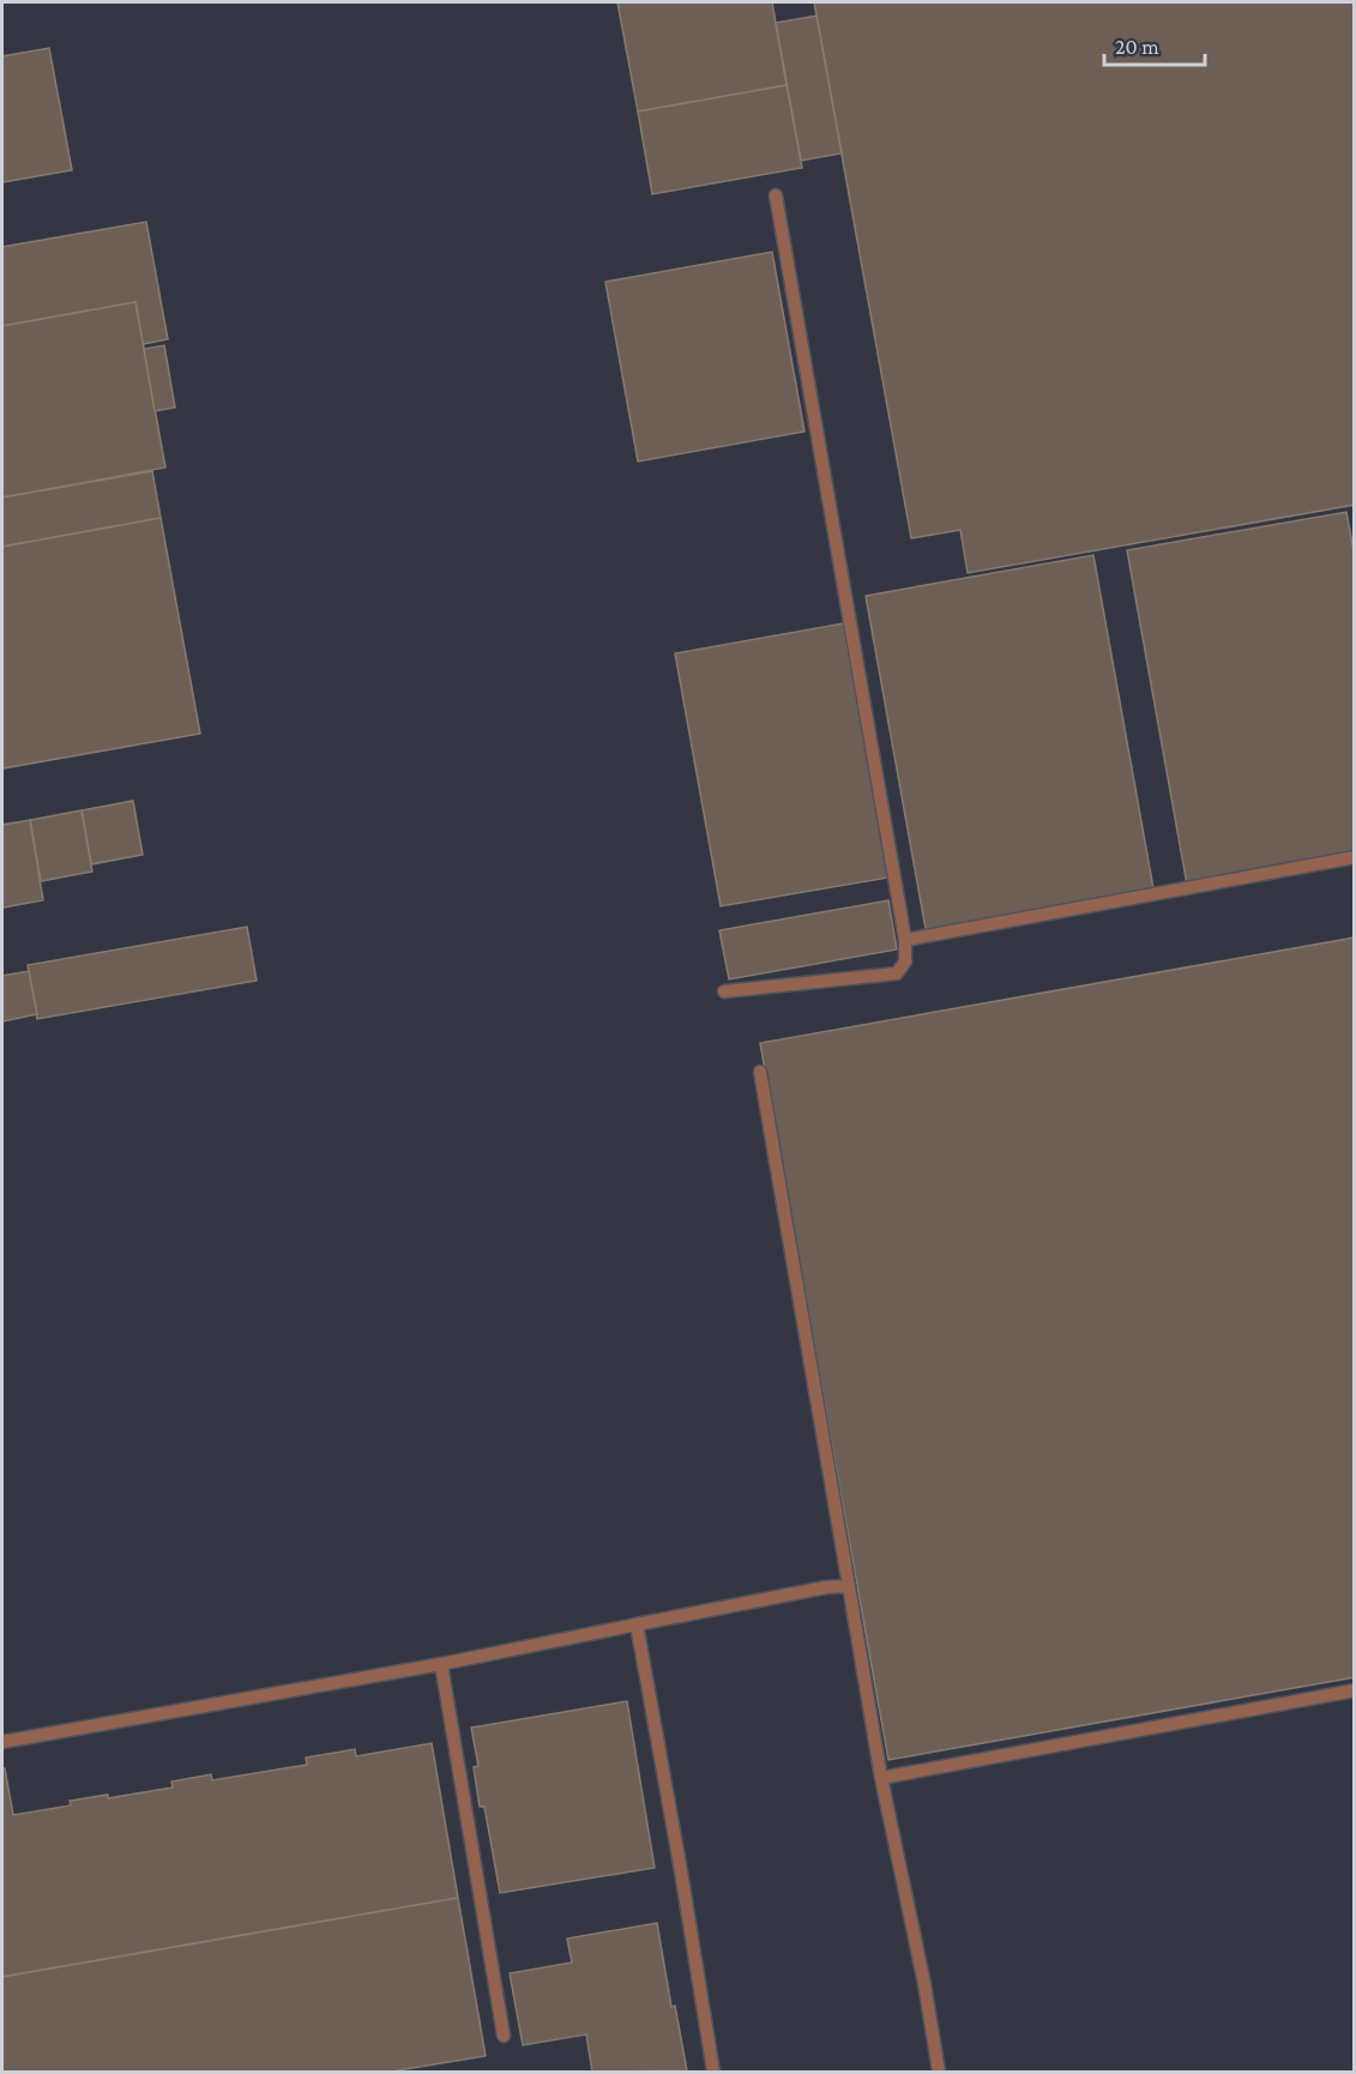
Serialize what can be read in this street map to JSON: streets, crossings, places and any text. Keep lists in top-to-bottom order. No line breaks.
{"scale_bar":"20 m"}
